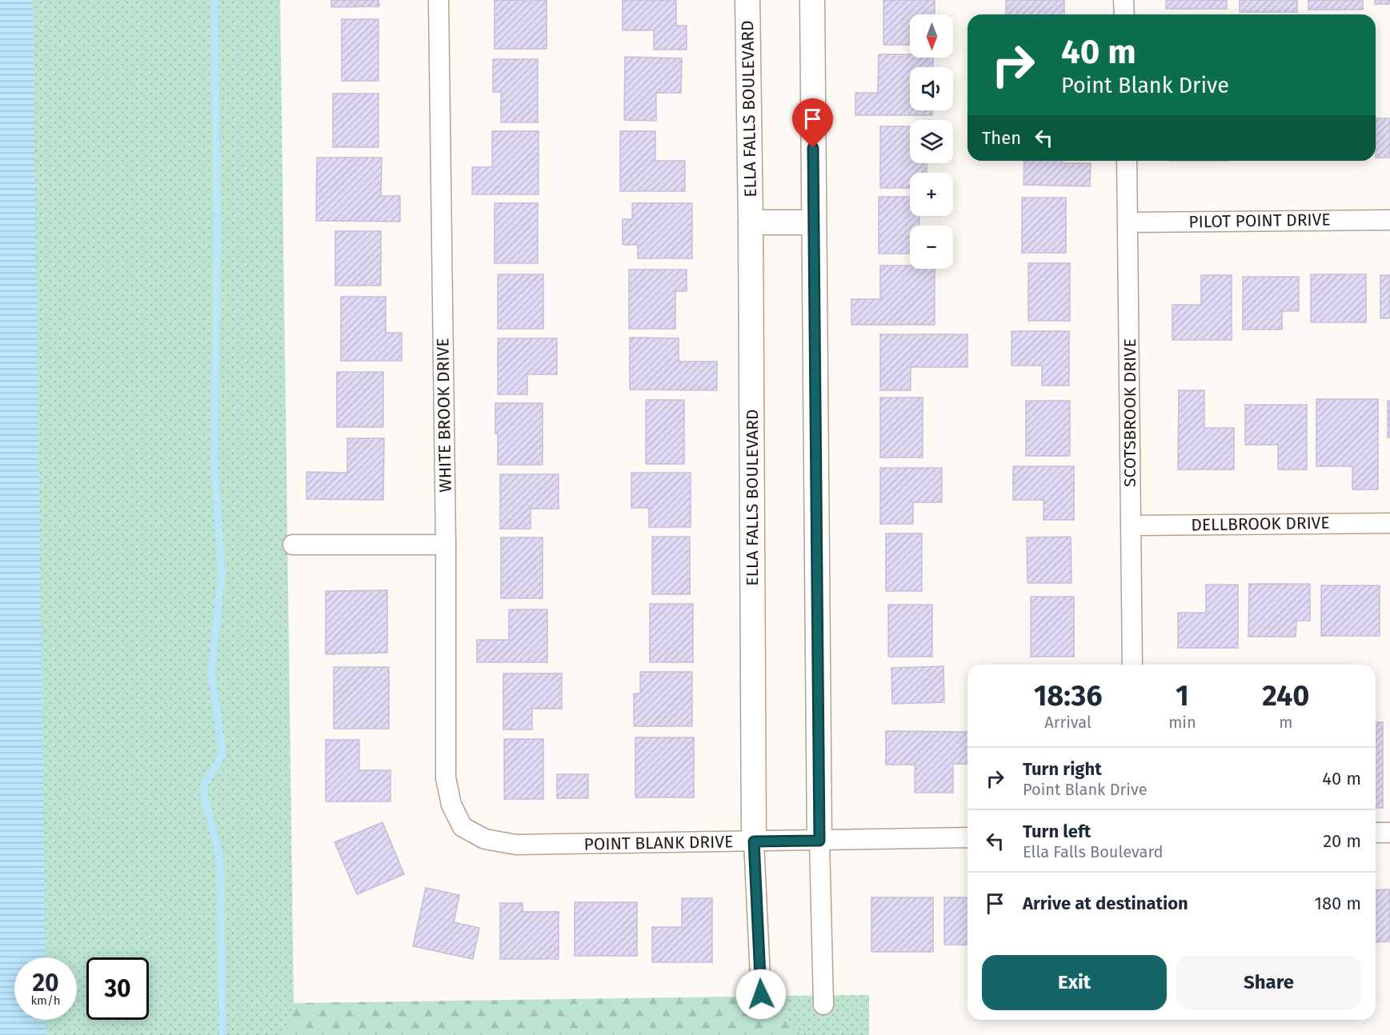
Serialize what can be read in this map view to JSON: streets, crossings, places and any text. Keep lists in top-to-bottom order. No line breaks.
{"streets":{"street":["ELLA FALLS BOULEVARD","PILOT POINT DRIVE","SCOTSBROOK DRIVE","WHITE BROOK DRIVE","DELLBROOK DRIVE","POINT BLANK DRIVE"]},"crossings":[["ELLA FALLS BOULEVARD","POINT BLANK DRIVE"],["PILOT POINT DRIVE","SCOTSBROOK DRIVE"],["SCOTSBROOK DRIVE","DELLBROOK DRIVE"],["WHITE BROOK DRIVE","POINT BLANK DRIVE"]],"north":"bottom","page":{"map_buttons":["+","−"],"turn":["40 m","Point Blank Drive"],"then":"Then","eta":["18:36","Arrival","1","min","240","m"],"list":[{"name":"Turn right","note":"Point Blank Drive","value":"40 m"},{"name":"Turn left","note":"Ella Falls Boulevard","value":"20 m"},{"name":"Arrive at destination","value":"180 m"}],"buttons":["Exit","Share"],"speed":"20 km/h","limit":"30"}}
